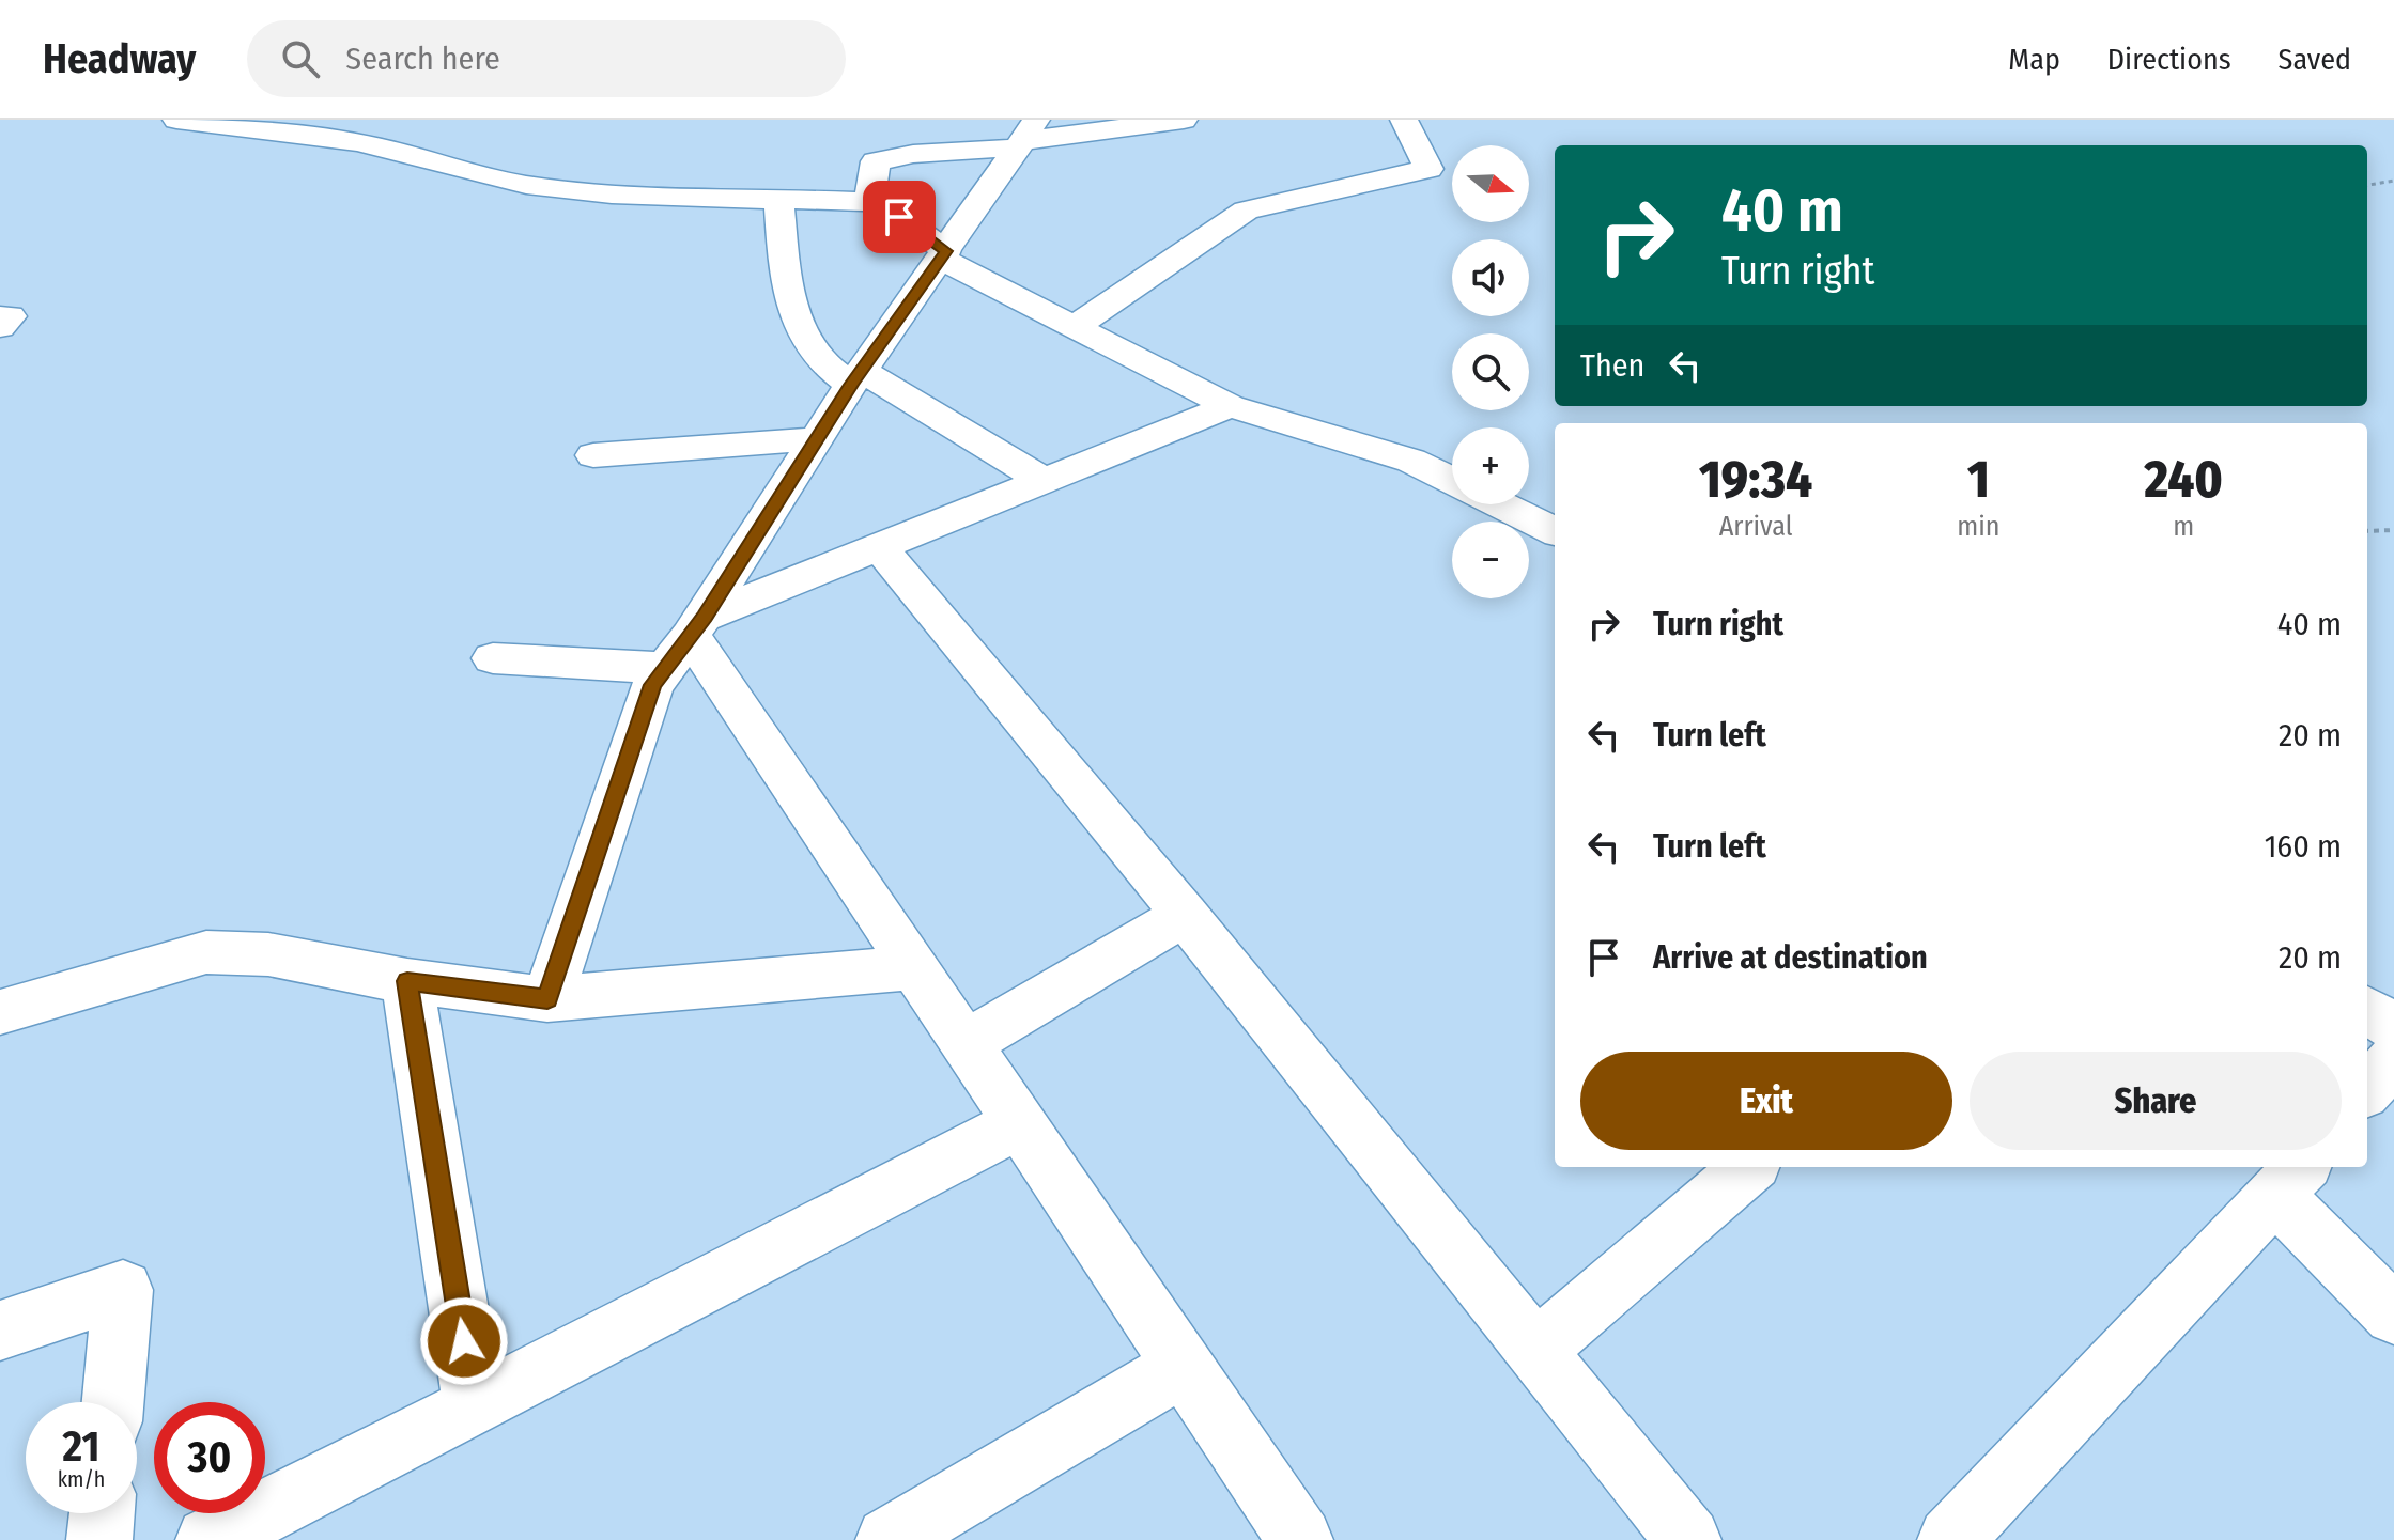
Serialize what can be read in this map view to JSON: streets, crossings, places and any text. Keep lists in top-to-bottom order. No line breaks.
{"north":"right","page":{"header":"Headway","search":"Search here","nav":["Map","Directions","Saved"],"map_buttons":["+","−"],"turn":["40 m","Turn right"],"then":"Then","eta":["19:34","Arrival","1","min","240","m"],"list":[{"name":"Turn right","value":"40 m"},{"name":"Turn left","value":"20 m"},{"name":"Turn left","value":"160 m"},{"name":"Arrive at destination","value":"20 m"}],"buttons":["Exit","Share"],"speed":"21 km/h","limit":"30"}}
